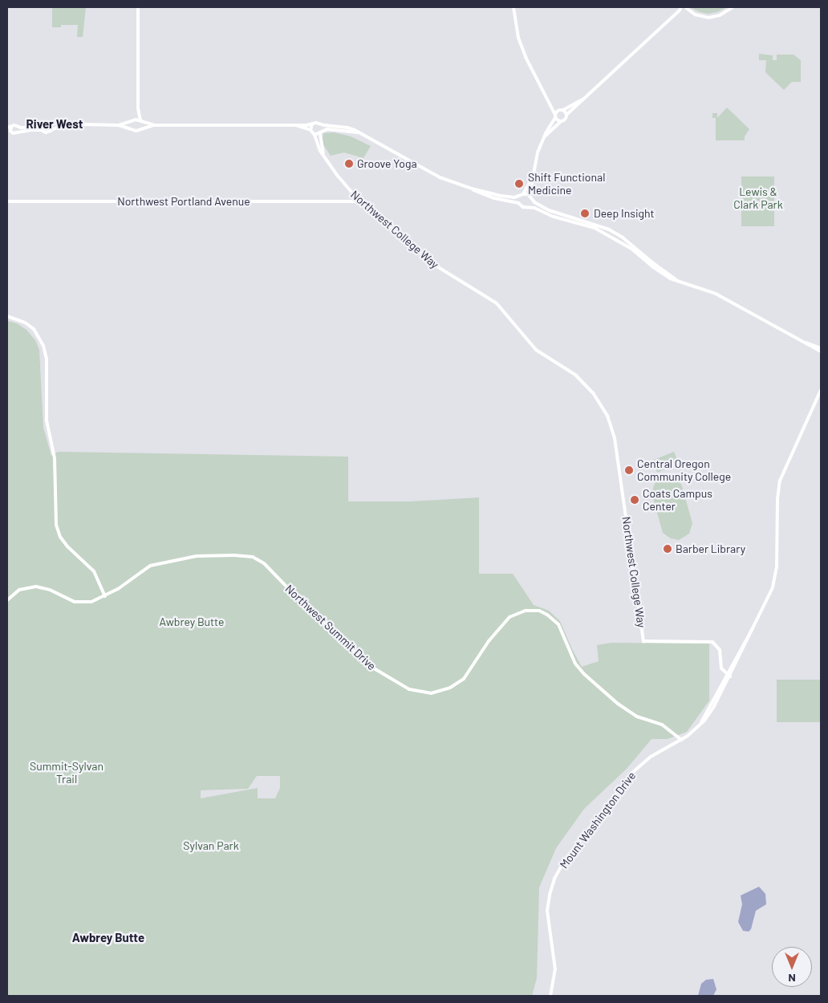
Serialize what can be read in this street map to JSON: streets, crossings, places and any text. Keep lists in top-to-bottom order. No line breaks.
{"streets":{"street":["Northwest Portland Avenue","Northwest College Way","Northwest Summit Drive","Mount Washington Drive"]},"crossings":[["Northwest Portland Avenue","Northwest College Way"],["Northwest College Way","Mount Washington Drive"],["Northwest Summit Drive","Mount Washington Drive"]],"districts":["River West","Awbrey Butte"],"parks":["Lewis & Clark Park","Awbrey Butte","Summit-Sylvan Trail","Sylvan Park"],"places":["Groove Yoga","Shift Functional Medicine","Deep Insight","Central Oregon Community College","Coats Campus Center","Barber Library"],"north":"bottom"}
